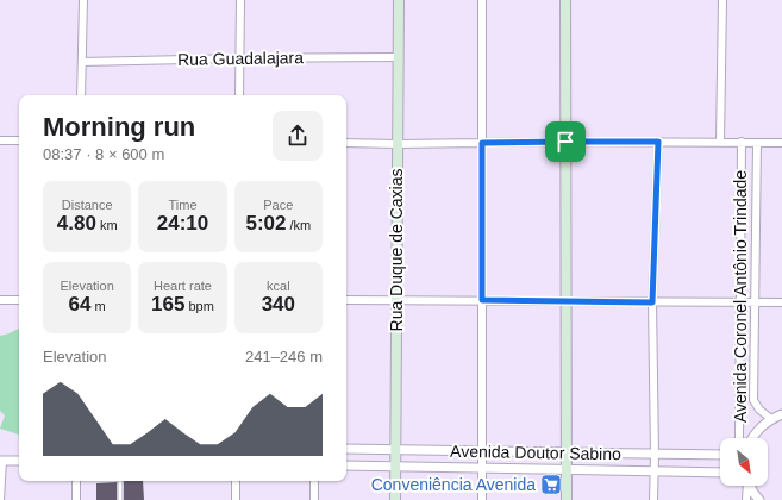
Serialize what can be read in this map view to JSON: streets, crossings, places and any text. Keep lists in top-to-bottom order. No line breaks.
{"streets":{"main road":["Rua Duque de Caxias"],"street":["Rua Guadalajara","Avenida Coronel Antônio Trindade","Avenida Doutor Sabino"]},"crossings":[["Rua Guadalajara","Rua Duque de Caxias"],["Rua Duque de Caxias","Avenida Doutor Sabino"]],"places":{"supermarket":["Conveniência Avenida"]},"north":"bottom right","page":{"heading":["Morning run","08:37 · 8 × 600 m"],"stats":[["Distance","4.80 km"],["Time","24:10"],["Pace","5:02 /km"],["Elevation","64 m"],["Heart rate","165 bpm"],["kcal","340"]],"chart":["Elevation","241–246 m"]}}
